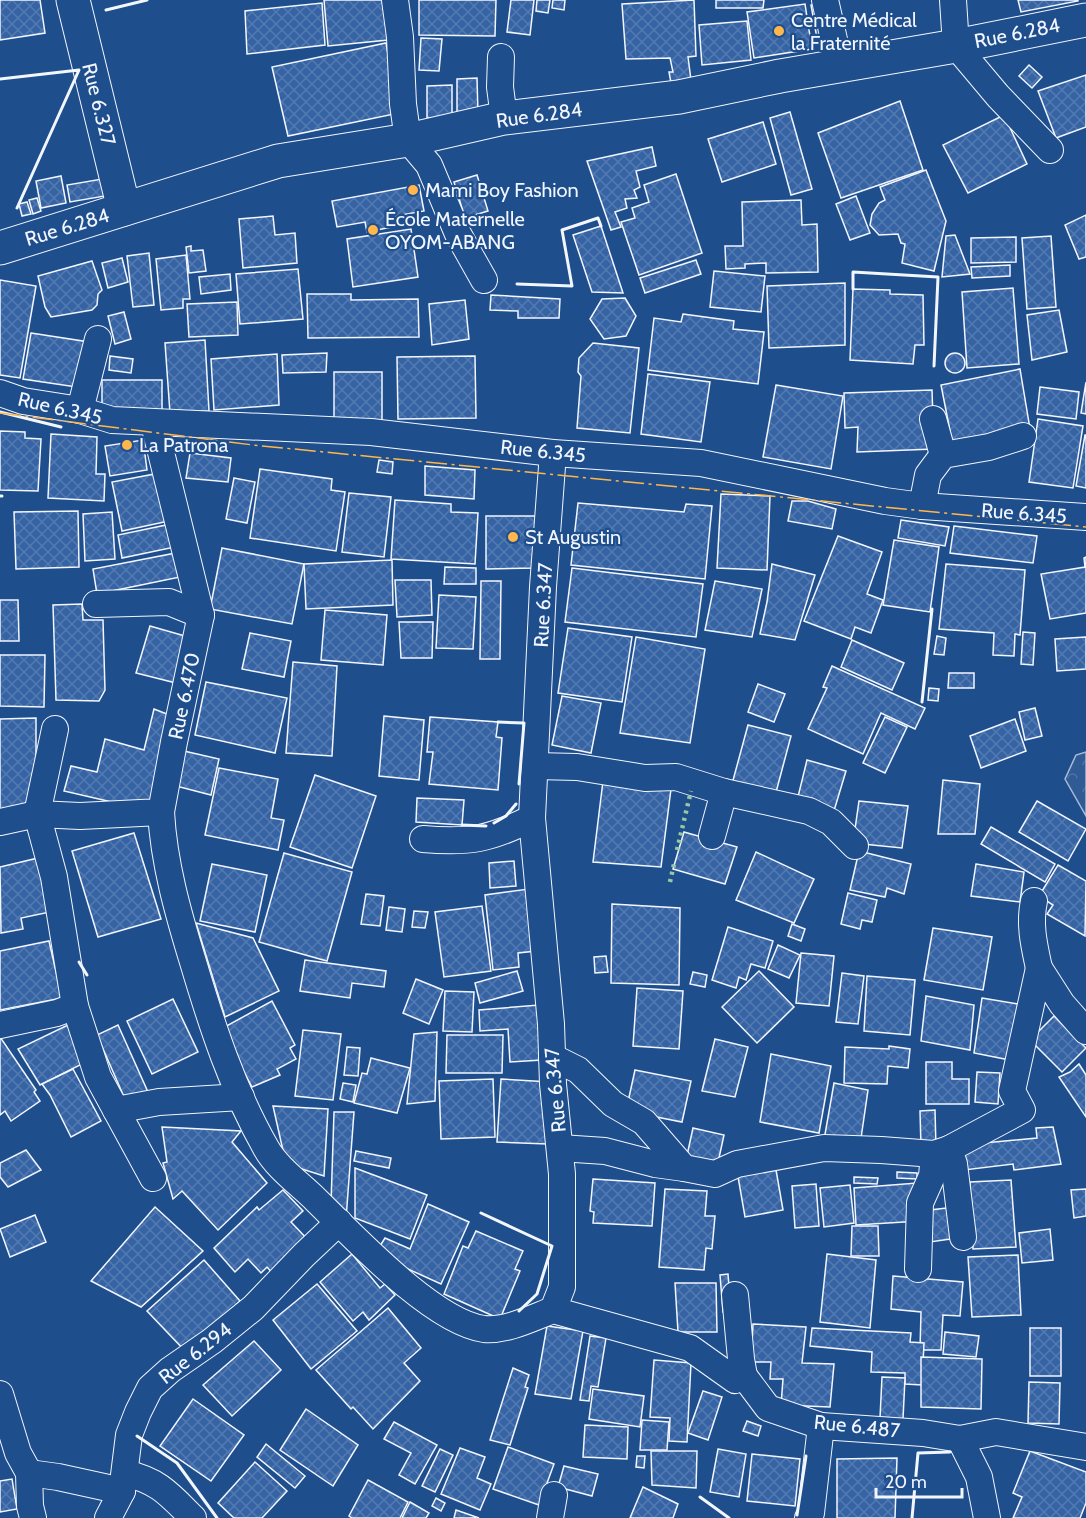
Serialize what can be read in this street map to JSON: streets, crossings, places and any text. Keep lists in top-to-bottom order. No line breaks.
{"streets":{"street":["Rue 6.284","Rue 6.327","Rue 6.345","Rue 6.347","Rue 6.470","Rue 6.294","Rue 6.487"]},"crossings":[["Rue 6.284","Rue 6.327"],["Rue 6.345","Rue 6.347"],["Rue 6.345","Rue 6.470"]],"places":["Centre Médical la Fraternité","Mami Boy Fashion","École Maternelle OYOM-ABANG","La Patrona","St Augustin"],"scale_bar":"20 m"}
